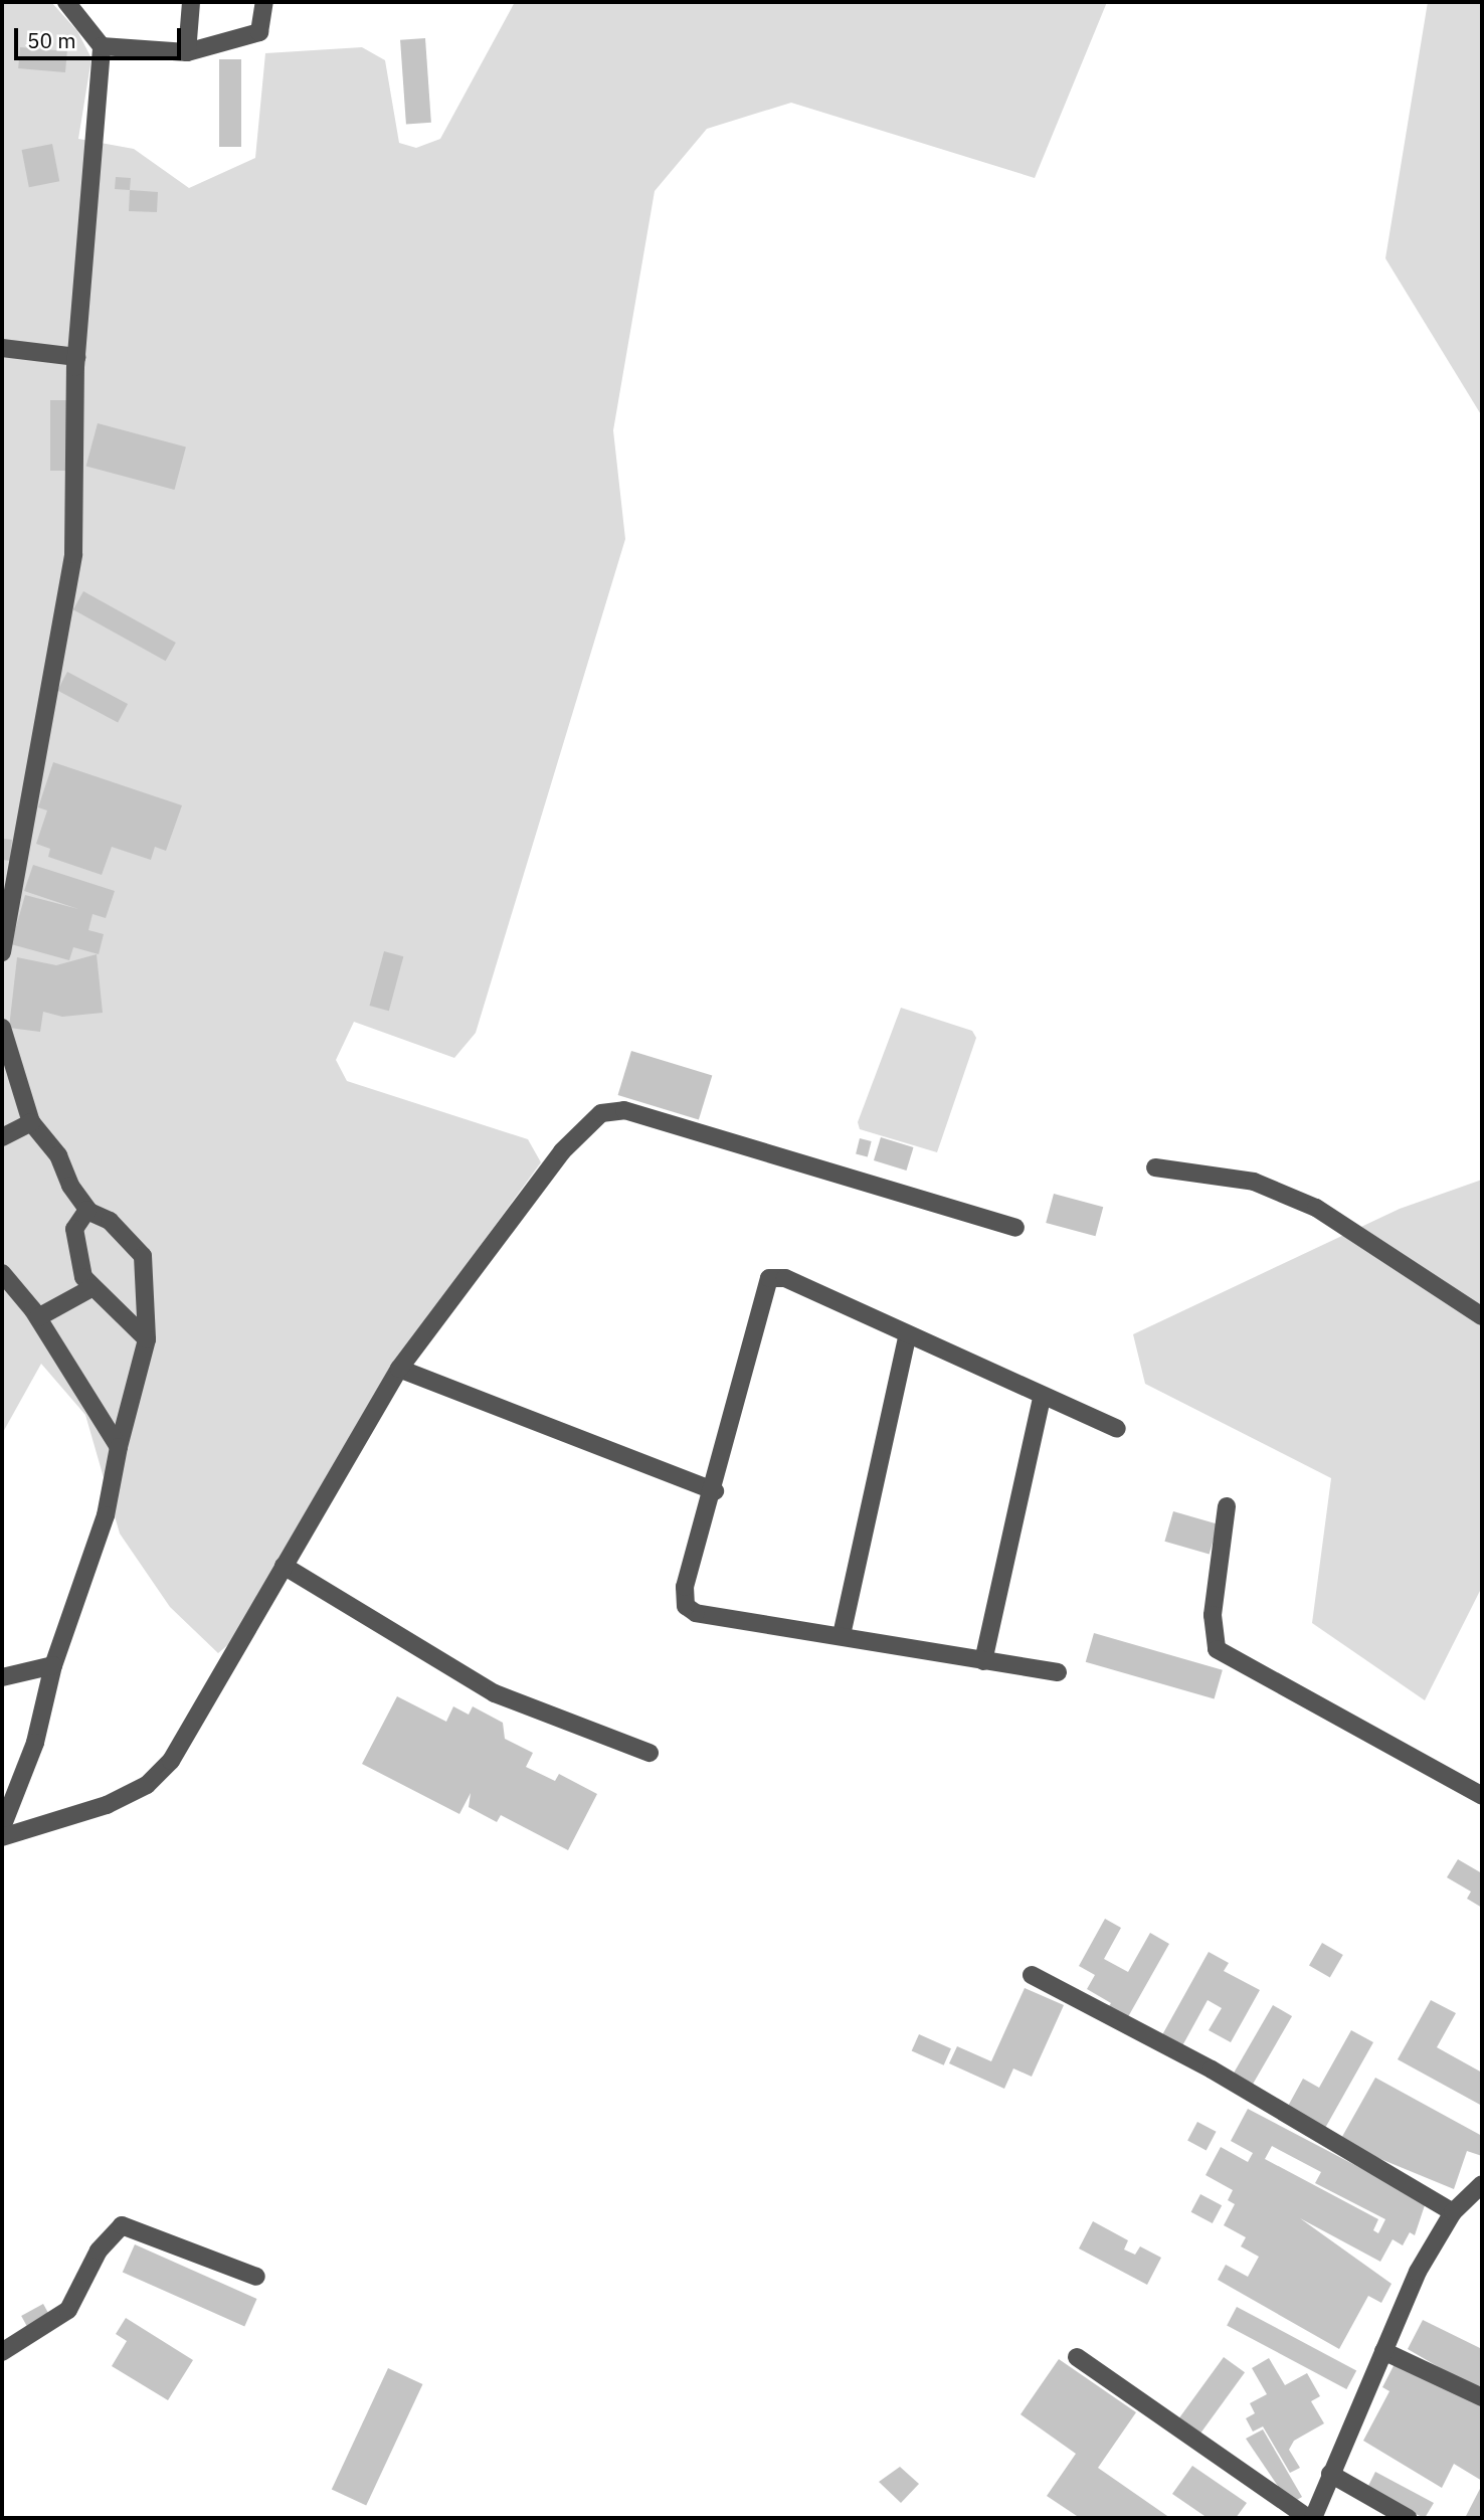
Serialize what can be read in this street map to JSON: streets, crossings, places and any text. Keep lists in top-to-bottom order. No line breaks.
{"scale_bar":"50 m"}
